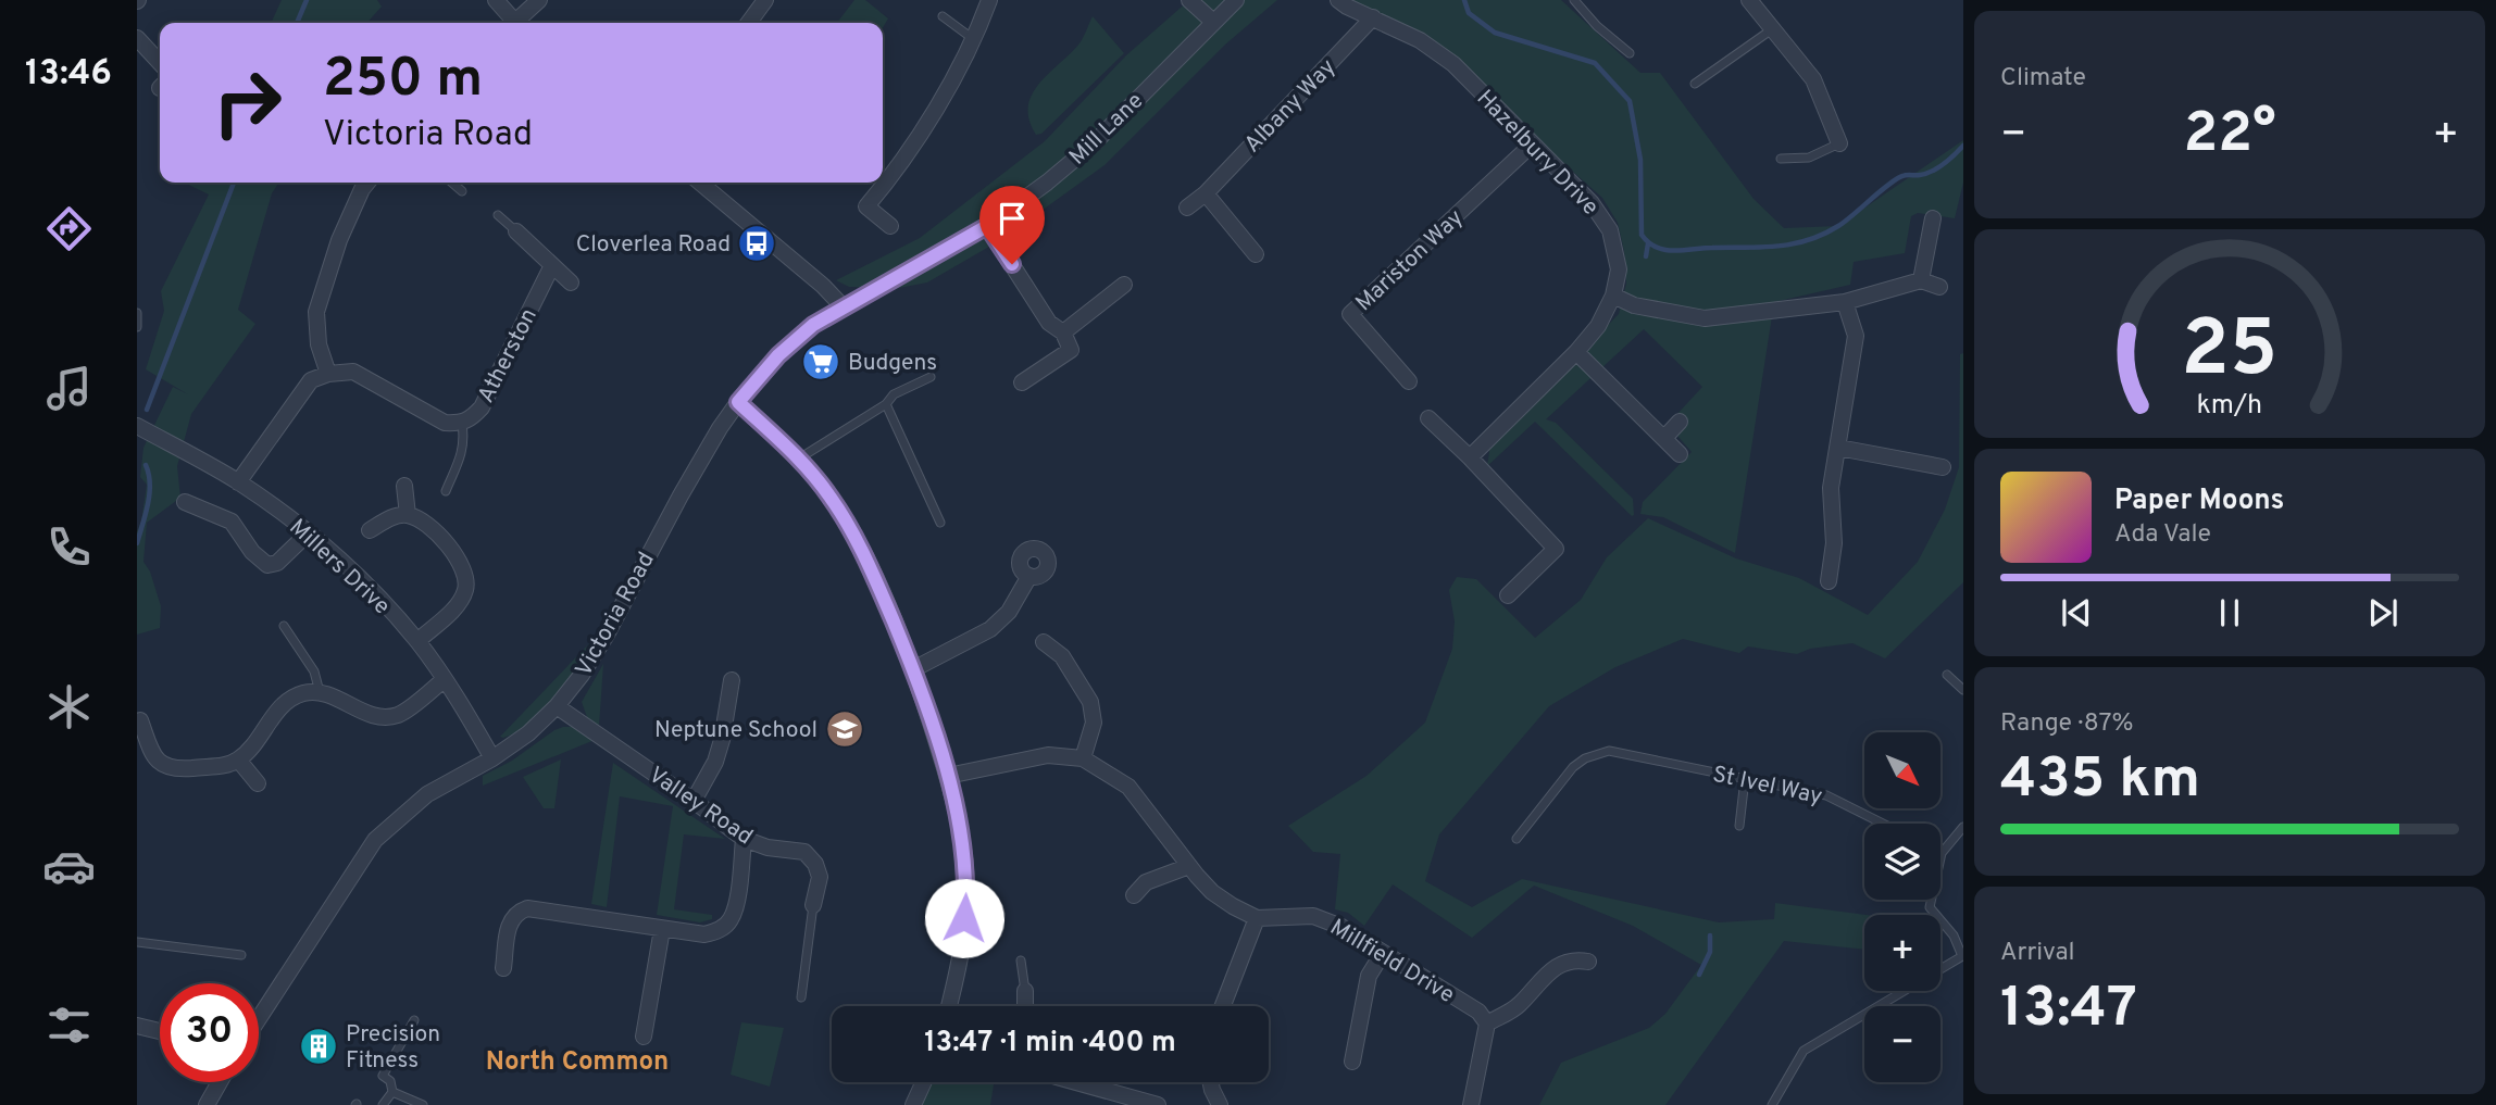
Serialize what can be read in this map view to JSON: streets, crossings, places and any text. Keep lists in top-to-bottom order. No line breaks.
{"streets":{"street":["Albany Way","Mill Lane","Hazelbury Drive","Mariston Way","Atherston","Millers Drive","Victoria Road","Valley Road","Millfield Drive"],"lane":["St Ivel Way"]},"crossings":[["Albany Way","Hazelbury Drive"],["Mill Lane","Victoria Road"],["Hazelbury Drive","Mariston Way"],["Millers Drive","Victoria Road"],["Victoria Road","Valley Road"]],"districts":["North Common"],"places":{"bus stop":["Cloverlea Road"],"supermarket":["Budgens"],"school or university":["Neptune School"],"building":["Precision Fitness"]},"north":"bottom right","page":{"tabs":"13:46","tile":["Climate",["Range · 87%","435 km"],["Arrival","13:47"]],"turn":["250 m","Victoria Road"],"heat":["−","22°","+"],"song":["Paper Moons","Ada Vale"],"map_buttons":["+","−"],"limit":"30","trip":"13:47 · 1 min · 400 m","gauge":["25","km/h"]}}
